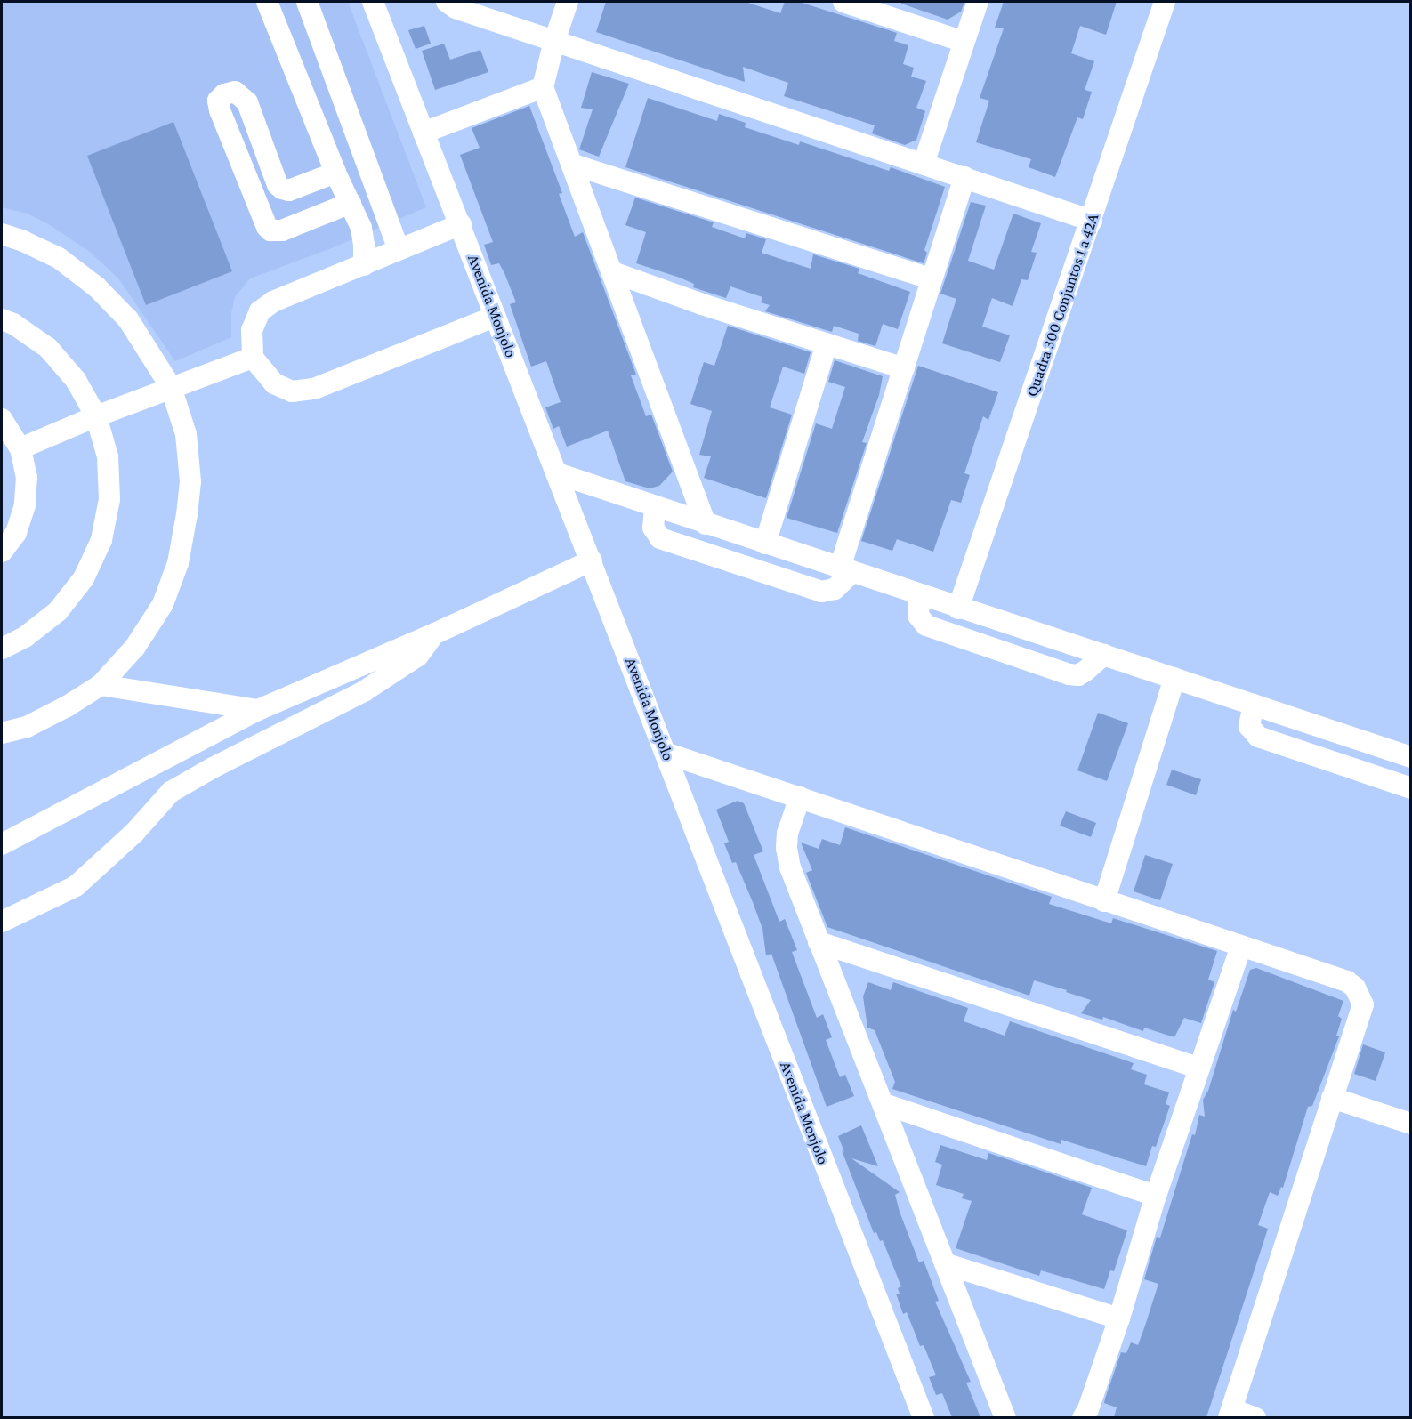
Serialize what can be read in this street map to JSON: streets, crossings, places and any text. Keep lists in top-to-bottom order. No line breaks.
{"streets":{"street":["Quadra 300 Conjuntos 1 a 42A","Avenida Monjolo"]}}
